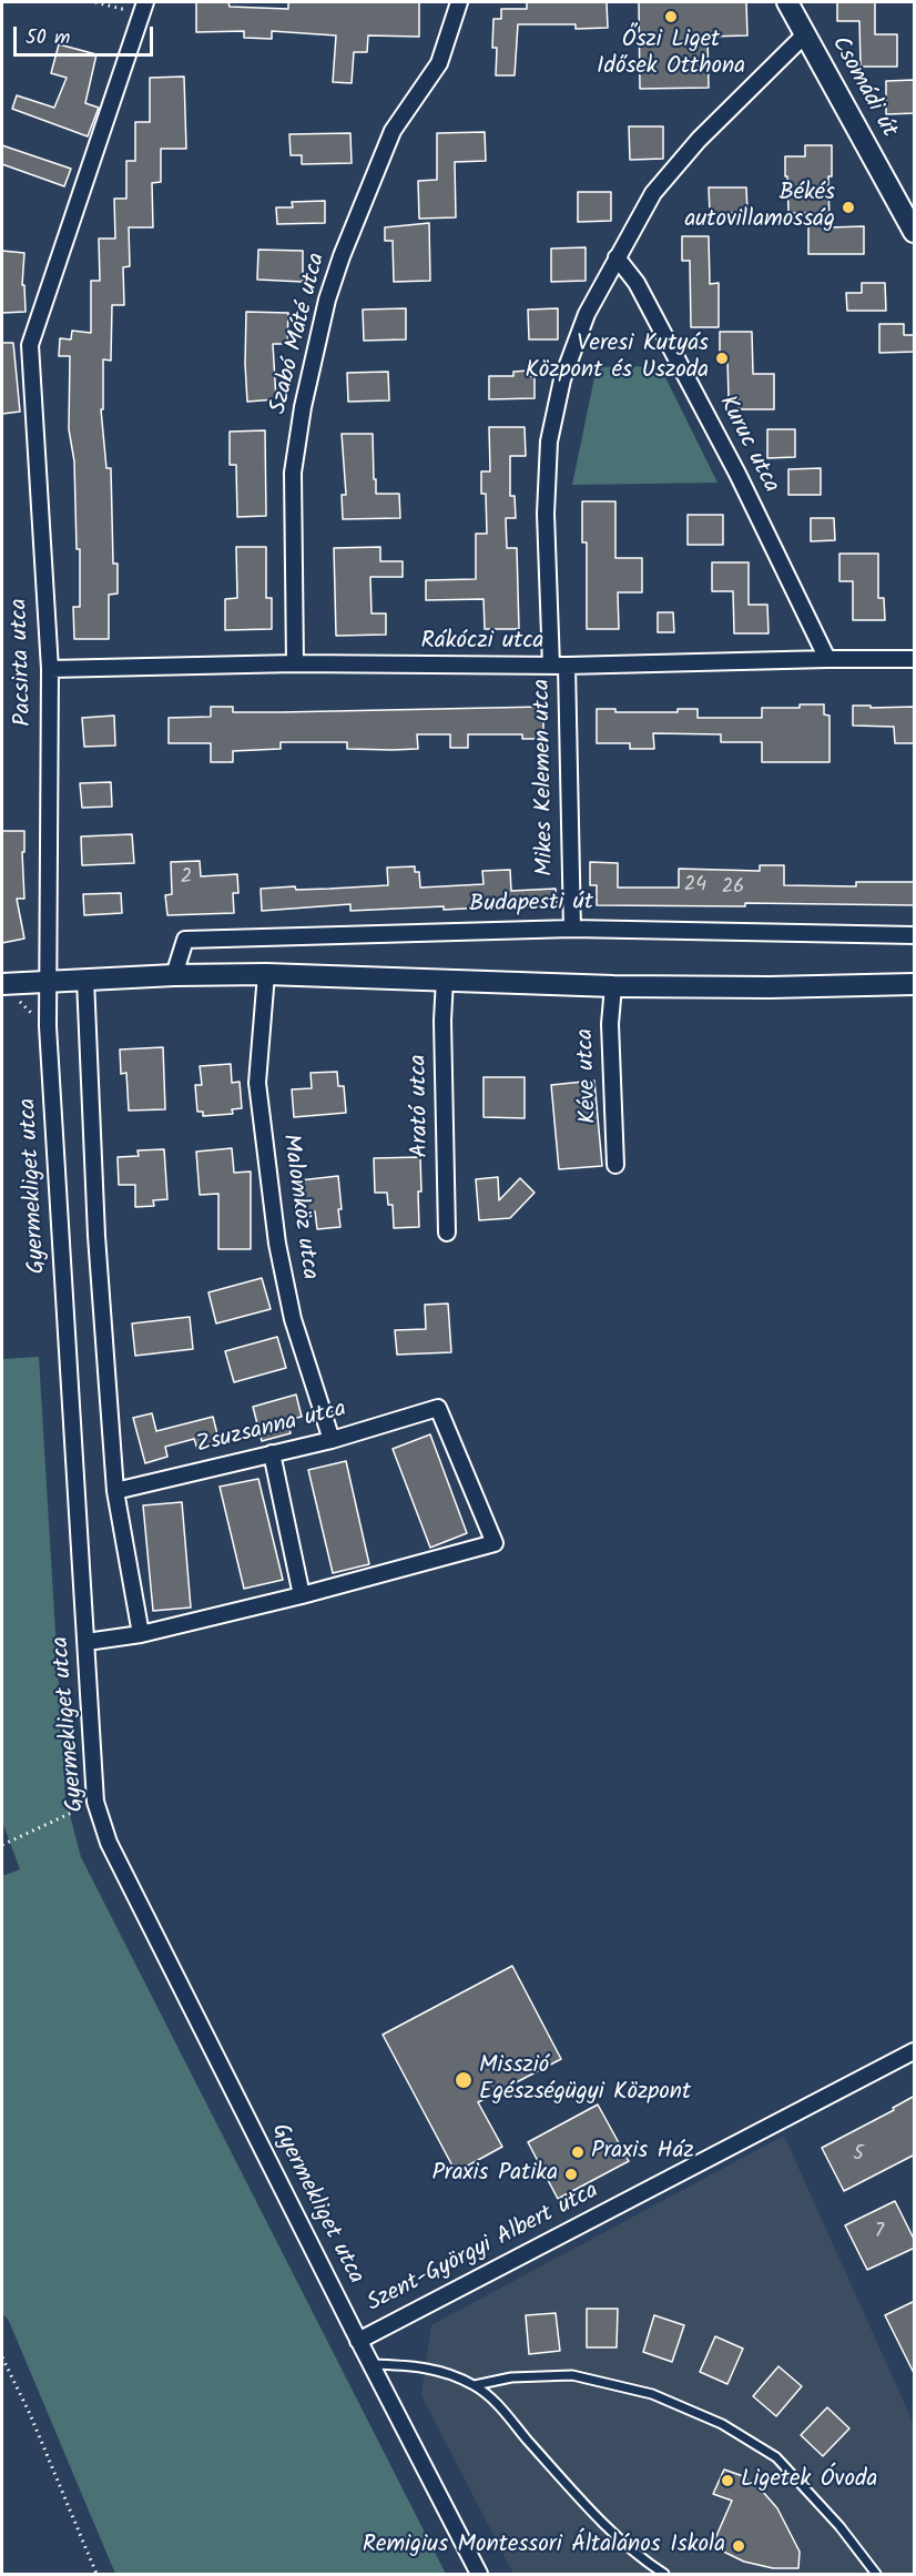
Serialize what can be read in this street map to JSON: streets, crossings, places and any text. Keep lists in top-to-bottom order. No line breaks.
{"streets":{"street":["Csomádi út","Szabó Máté utca","Kuruc utca","Rákóczi utca","Pacsirta utca","Mikes Kelemen utca","Budapesti út","Kéve utca","Arató utca","Gyermekliget utca","Malomköz utca","Zsuzsanna utca","Szent-Györgyi Albert utca"]},"crossings":[["Csomádi út","Mikes Kelemen utca"],["Szabó Máté utca","Rákóczi utca"],["Kuruc utca","Rákóczi utca"],["Kuruc utca","Mikes Kelemen utca"],["Rákóczi utca","Pacsirta utca"],["Rákóczi utca","Mikes Kelemen utca"],["Pacsirta utca","Gyermekliget utca"],["Mikes Kelemen utca","Budapesti út"],["Gyermekliget utca","Szent-Györgyi Albert utca"],["Malomköz utca","Zsuzsanna utca"]],"places":["Őszi Liget Idősek Otthona","Békés autovillamosság","Veresi Kutyás Központ és Uszoda","Misszió Egészségügyi Központ","Praxis Ház","Praxis Patika","Ligetek Óvoda","Remigius Montessori Általános Iskola"],"house_numbers":["2","24","26","5","7"],"scale_bar":"50 m"}
